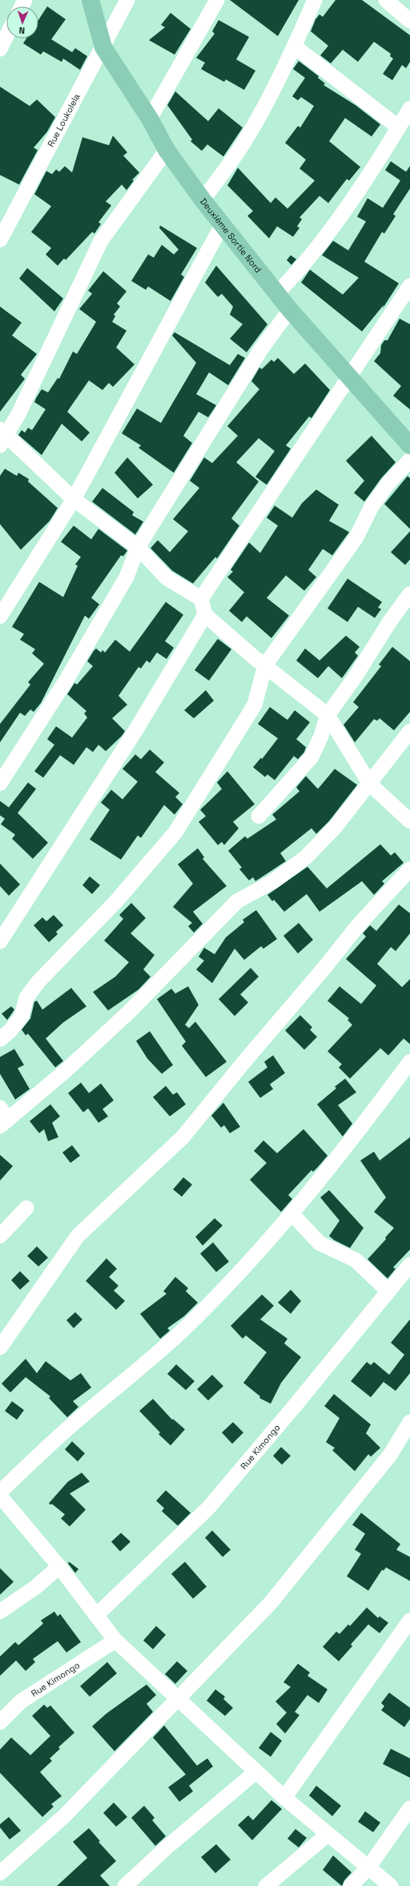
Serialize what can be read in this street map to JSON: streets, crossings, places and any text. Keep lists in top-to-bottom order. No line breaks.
{"streets":{"main road":["Deuxième Sortie Nord"],"street":["Rue Loukolela","Rue Kimongo"]},"crossings":[["Rue Loukolela","Deuxième Sortie Nord"]],"north":"bottom"}
